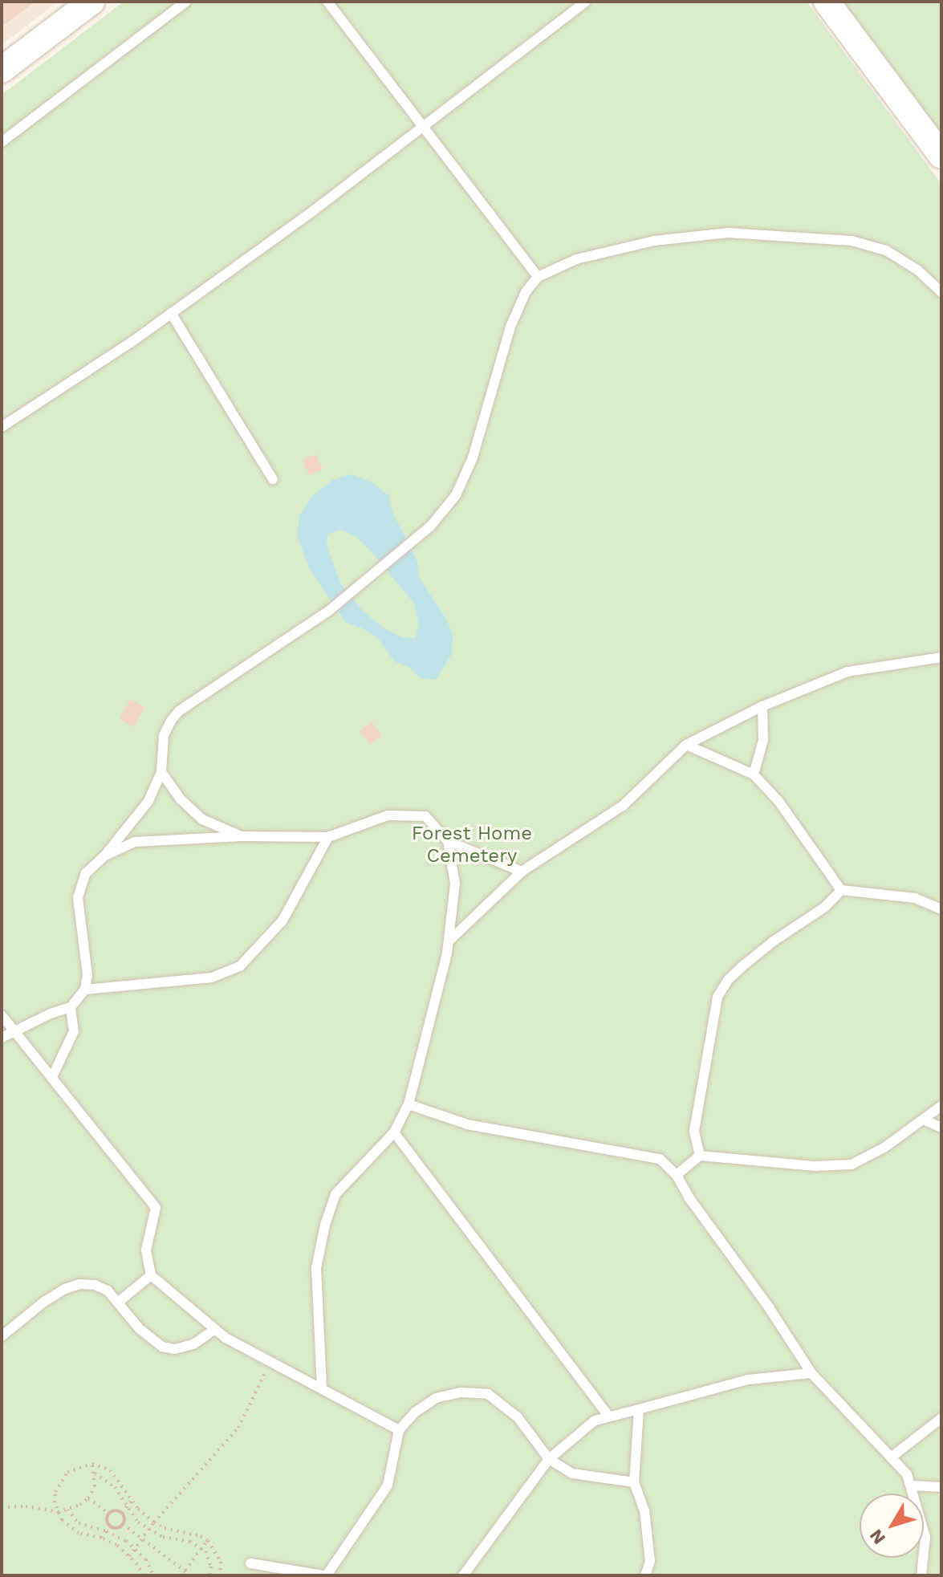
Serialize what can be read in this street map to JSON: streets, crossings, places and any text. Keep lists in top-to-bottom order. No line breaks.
{"parks":["Forest Home Cemetery"],"north":"bottom left"}
